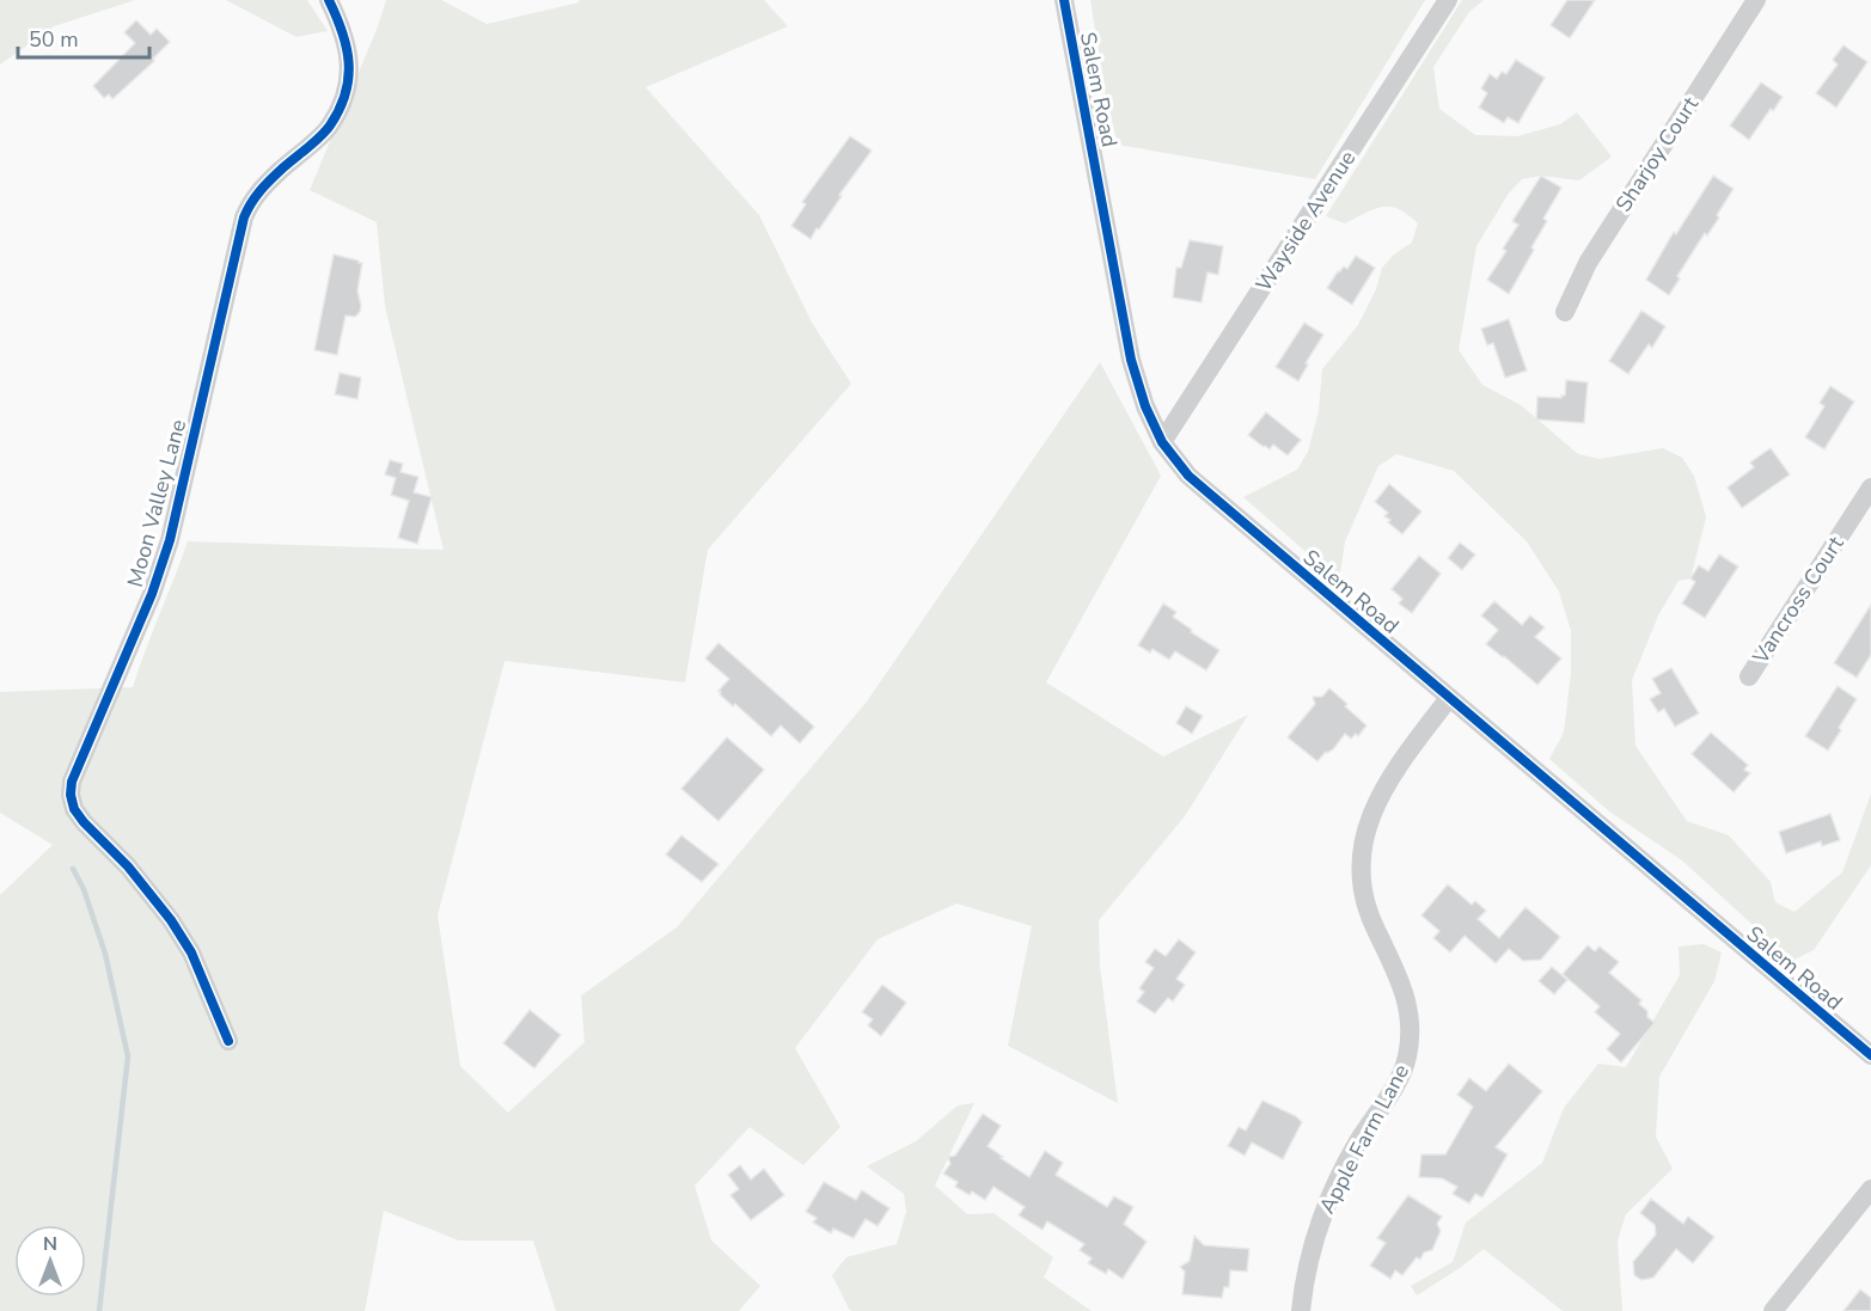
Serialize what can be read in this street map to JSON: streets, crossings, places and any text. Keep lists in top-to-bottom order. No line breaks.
{"streets":{"street":["Salem Road","Sharjoy Court","Wayside Avenue","Moon Valley Lane","Vancross Court","Apple Farm Lane"]},"crossings":[["Salem Road","Wayside Avenue"],["Salem Road","Apple Farm Lane"]],"scale_bar":"50 m","north":"top"}
